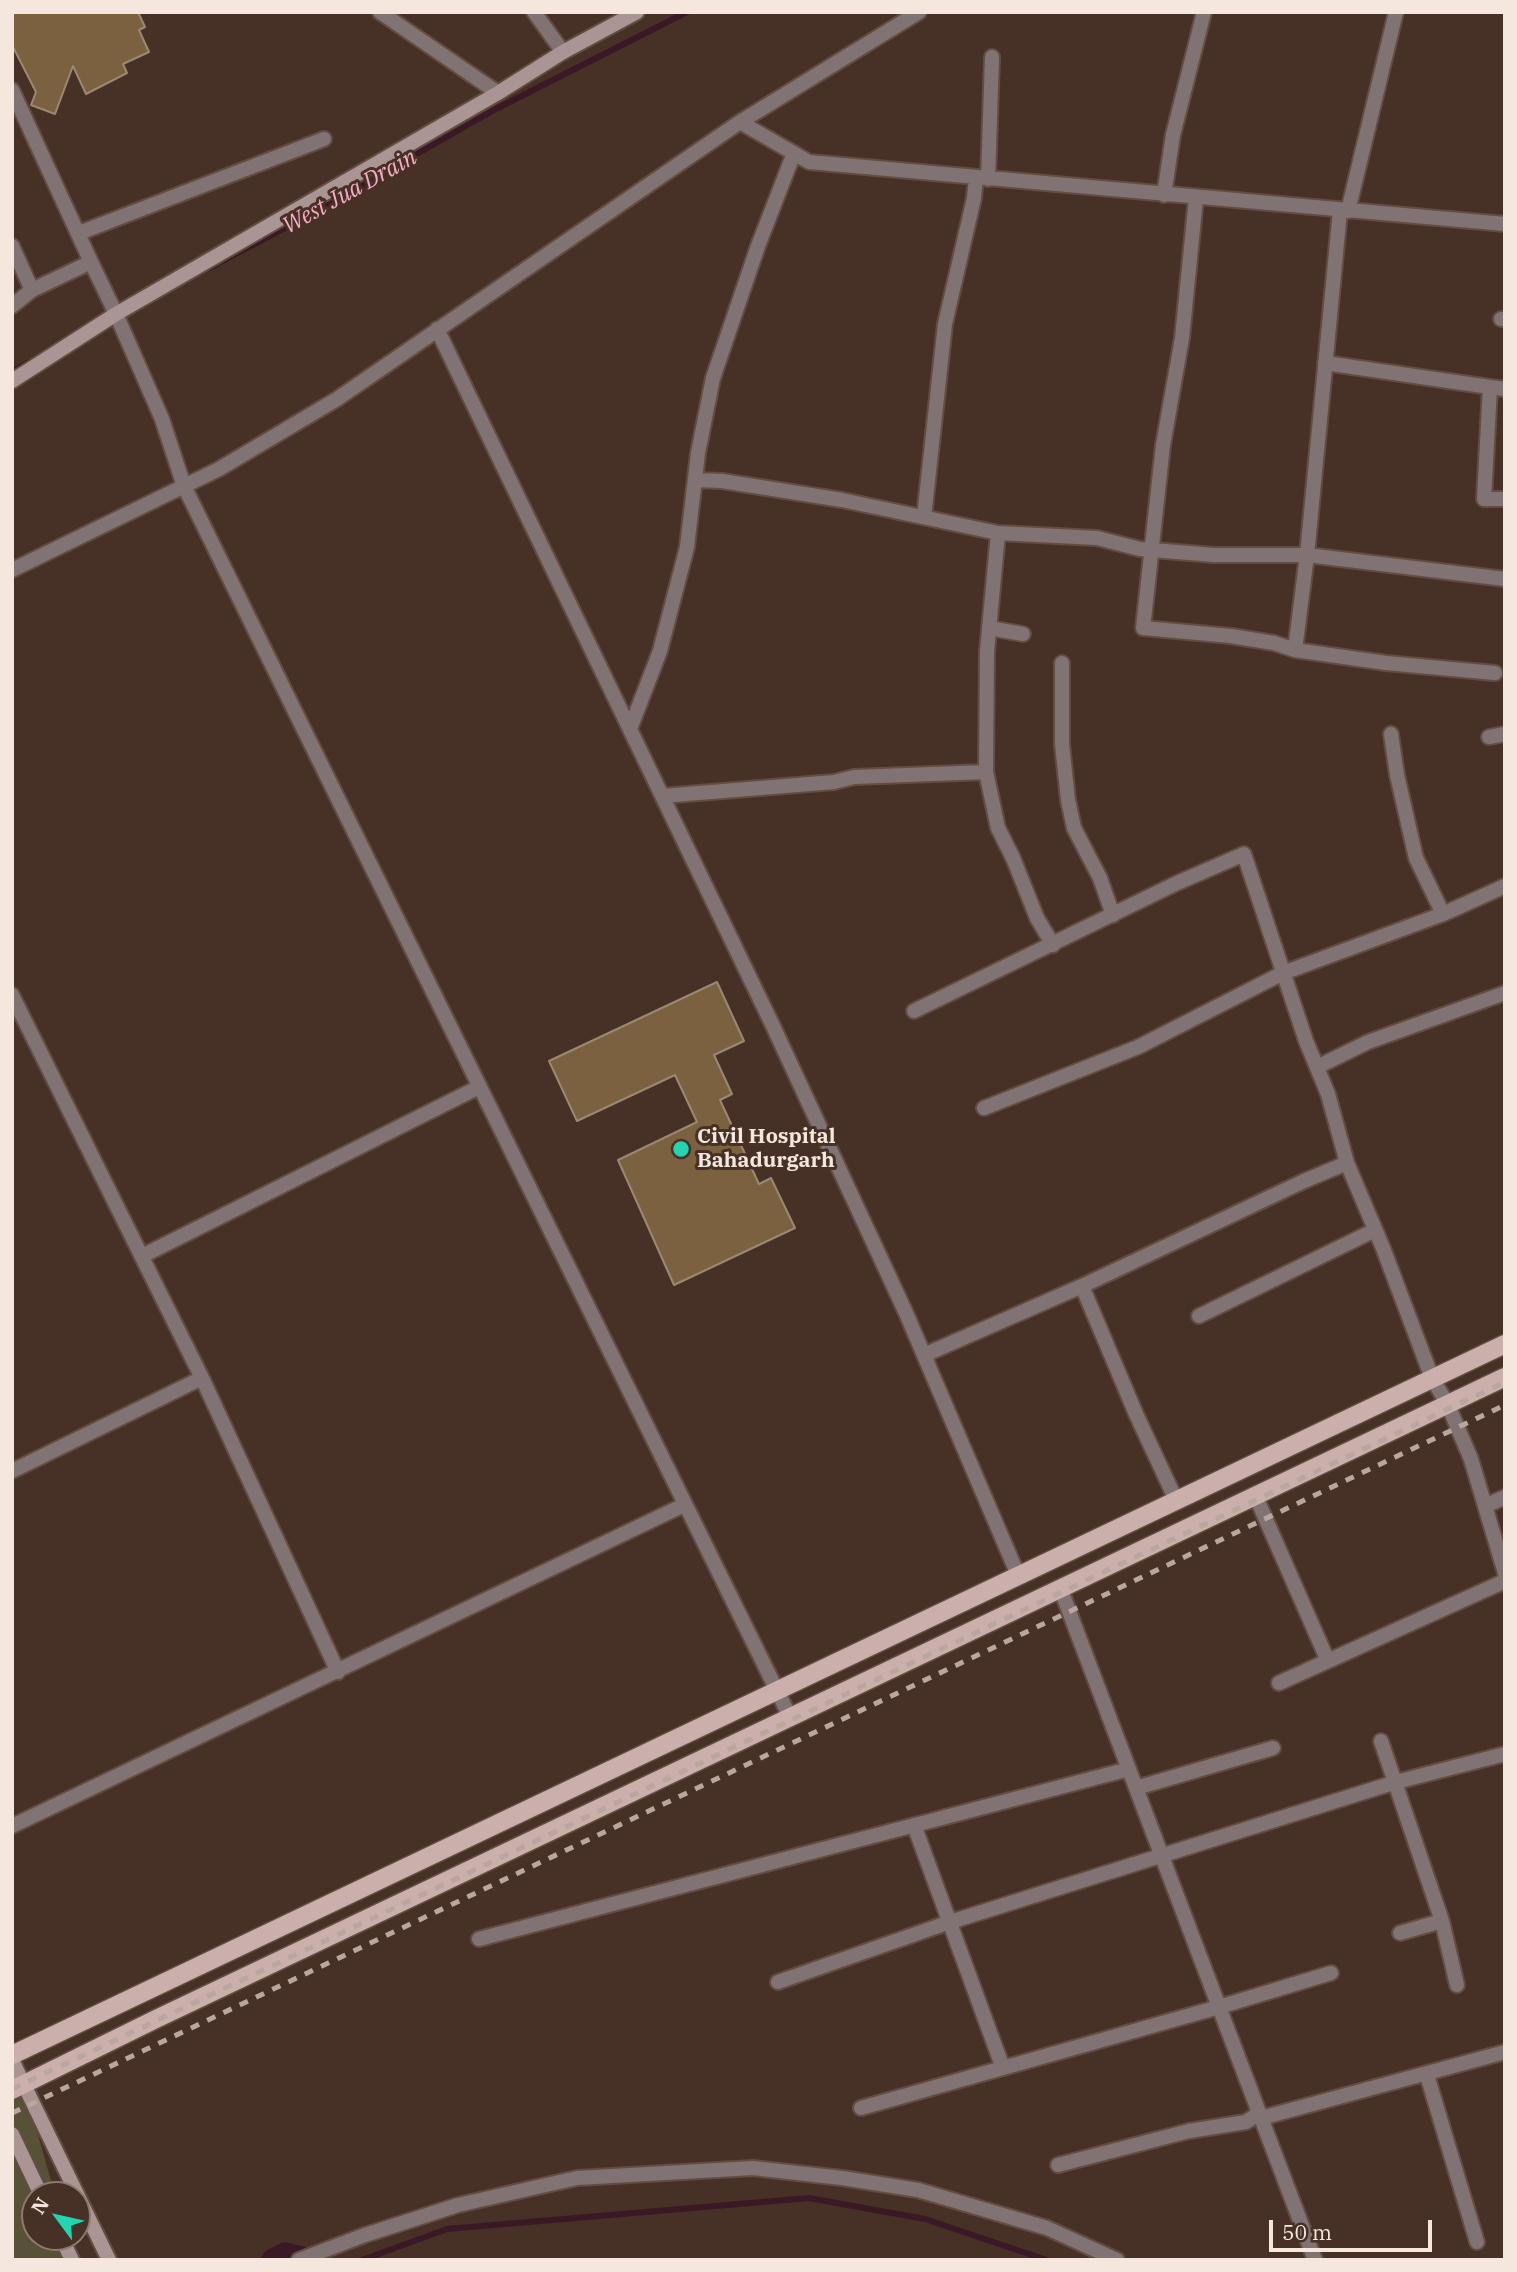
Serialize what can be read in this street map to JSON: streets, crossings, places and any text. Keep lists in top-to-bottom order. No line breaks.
{"water":["West Jua Drain"],"places":["Civil Hospital Bahadurgarh"],"scale_bar":"50 m","north":"top left"}
